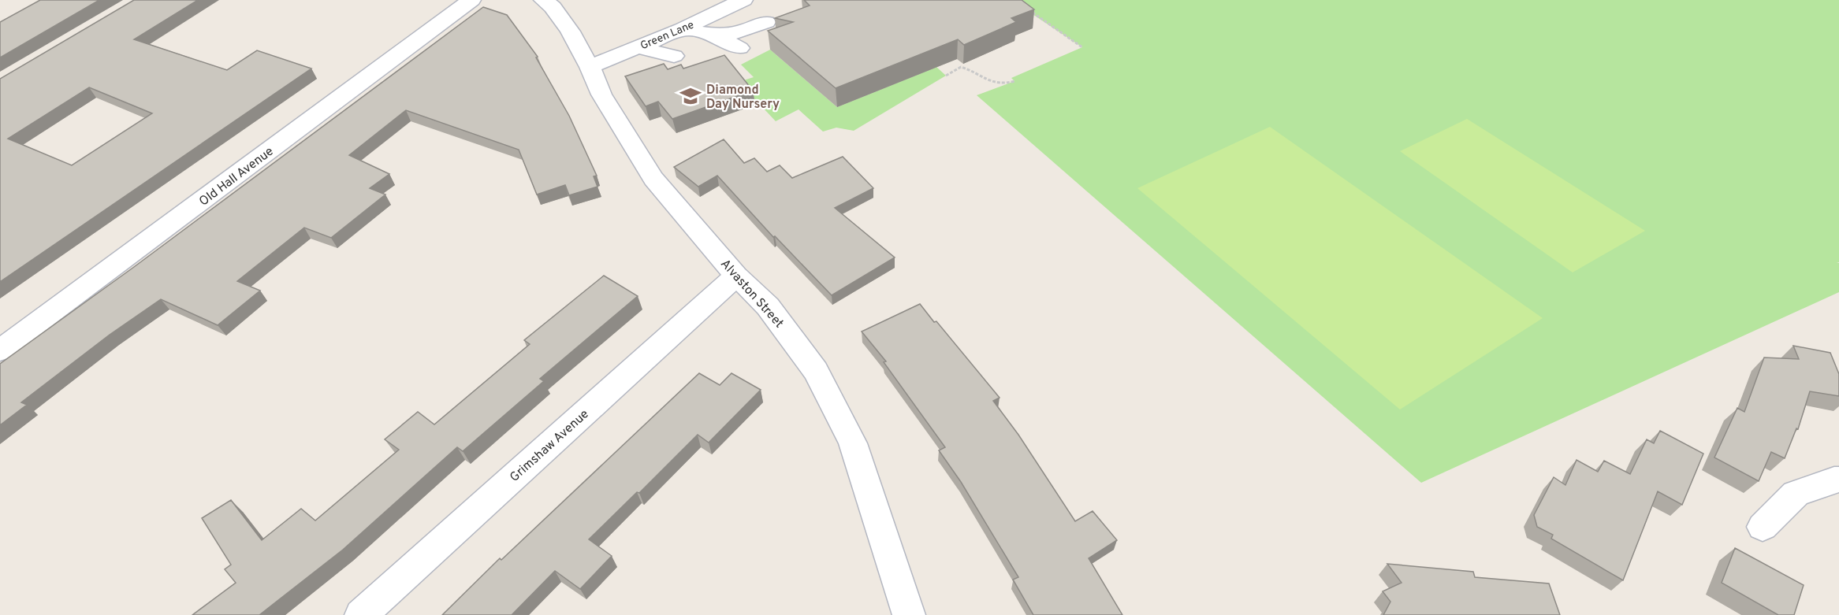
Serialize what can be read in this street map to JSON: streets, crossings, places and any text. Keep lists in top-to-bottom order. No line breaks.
{"streets":{"street":["Green Lane","Old Hall Avenue","Alvaston Street","Grimshaw Avenue"]},"crossings":[["Green Lane","Alvaston Street"],["Alvaston Street","Grimshaw Avenue"]],"places":{"school or university":["Diamond Day Nursery"]}}
